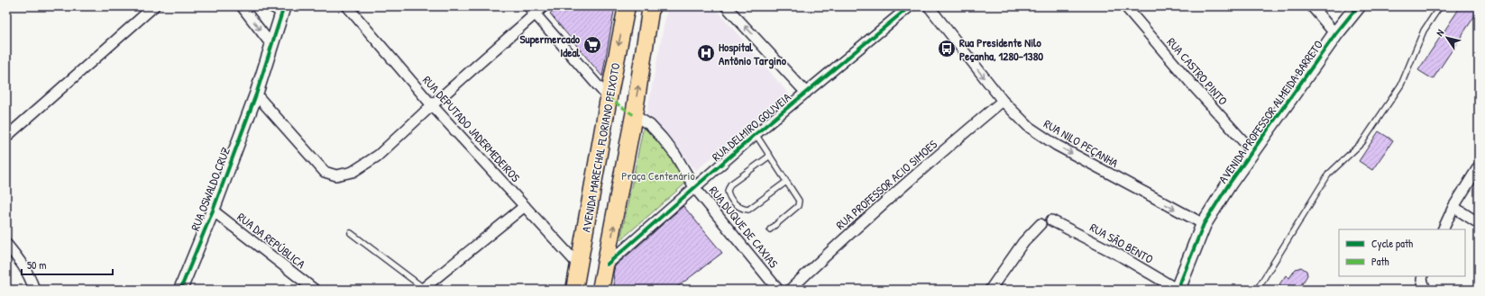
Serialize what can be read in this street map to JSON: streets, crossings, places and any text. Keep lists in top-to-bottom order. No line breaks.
{"streets":{"main road":["AVENIDA PROFESSOR ALMEIDA BARRETO","AVENIDA MARECHAL FLORIANO PEIXOTO"],"street":["RUA CASTRO PINTO","RUA DELMIRO GOUVEIA","RUA DEPUTADO JADERMEDEIROS","RUA NILO PEÇANHA","RUA PROFESSOR ACIO SIMOES","RUA OSWALDO CRUZ","RUA DUQUE DE CAXIAS","RUA DA REPÚBLICA","RUA SÃO BENTO"]},"crossings":[["RUA CASTRO PINTO","AVENIDA PROFESSOR ALMEIDA BARRETO"],["AVENIDA PROFESSOR ALMEIDA BARRETO","RUA NILO PEÇANHA"],["AVENIDA PROFESSOR ALMEIDA BARRETO","RUA SÃO BENTO"],["RUA DELMIRO GOUVEIA","RUA DUQUE DE CAXIAS"],["RUA DEPUTADO JADERMEDEIROS","AVENIDA MARECHAL FLORIANO PEIXOTO"],["RUA NILO PEÇANHA","RUA PROFESSOR ACIO SIMOES"],["RUA OSWALDO CRUZ","RUA DA REPÚBLICA"]],"one_way":["RUA NILO PEÇANHA"],"parks":["Praça Centenário"],"places":{"supermarket":["Supermercado Ideal"],"bus stop":["Rua Presidente Nilo Peçanha, 1280-1380"],"hospital":["Hospital Antônio Targino"]},"legend":["Cycle path","Path"],"scale_bar":"50 m","north":"top left"}
